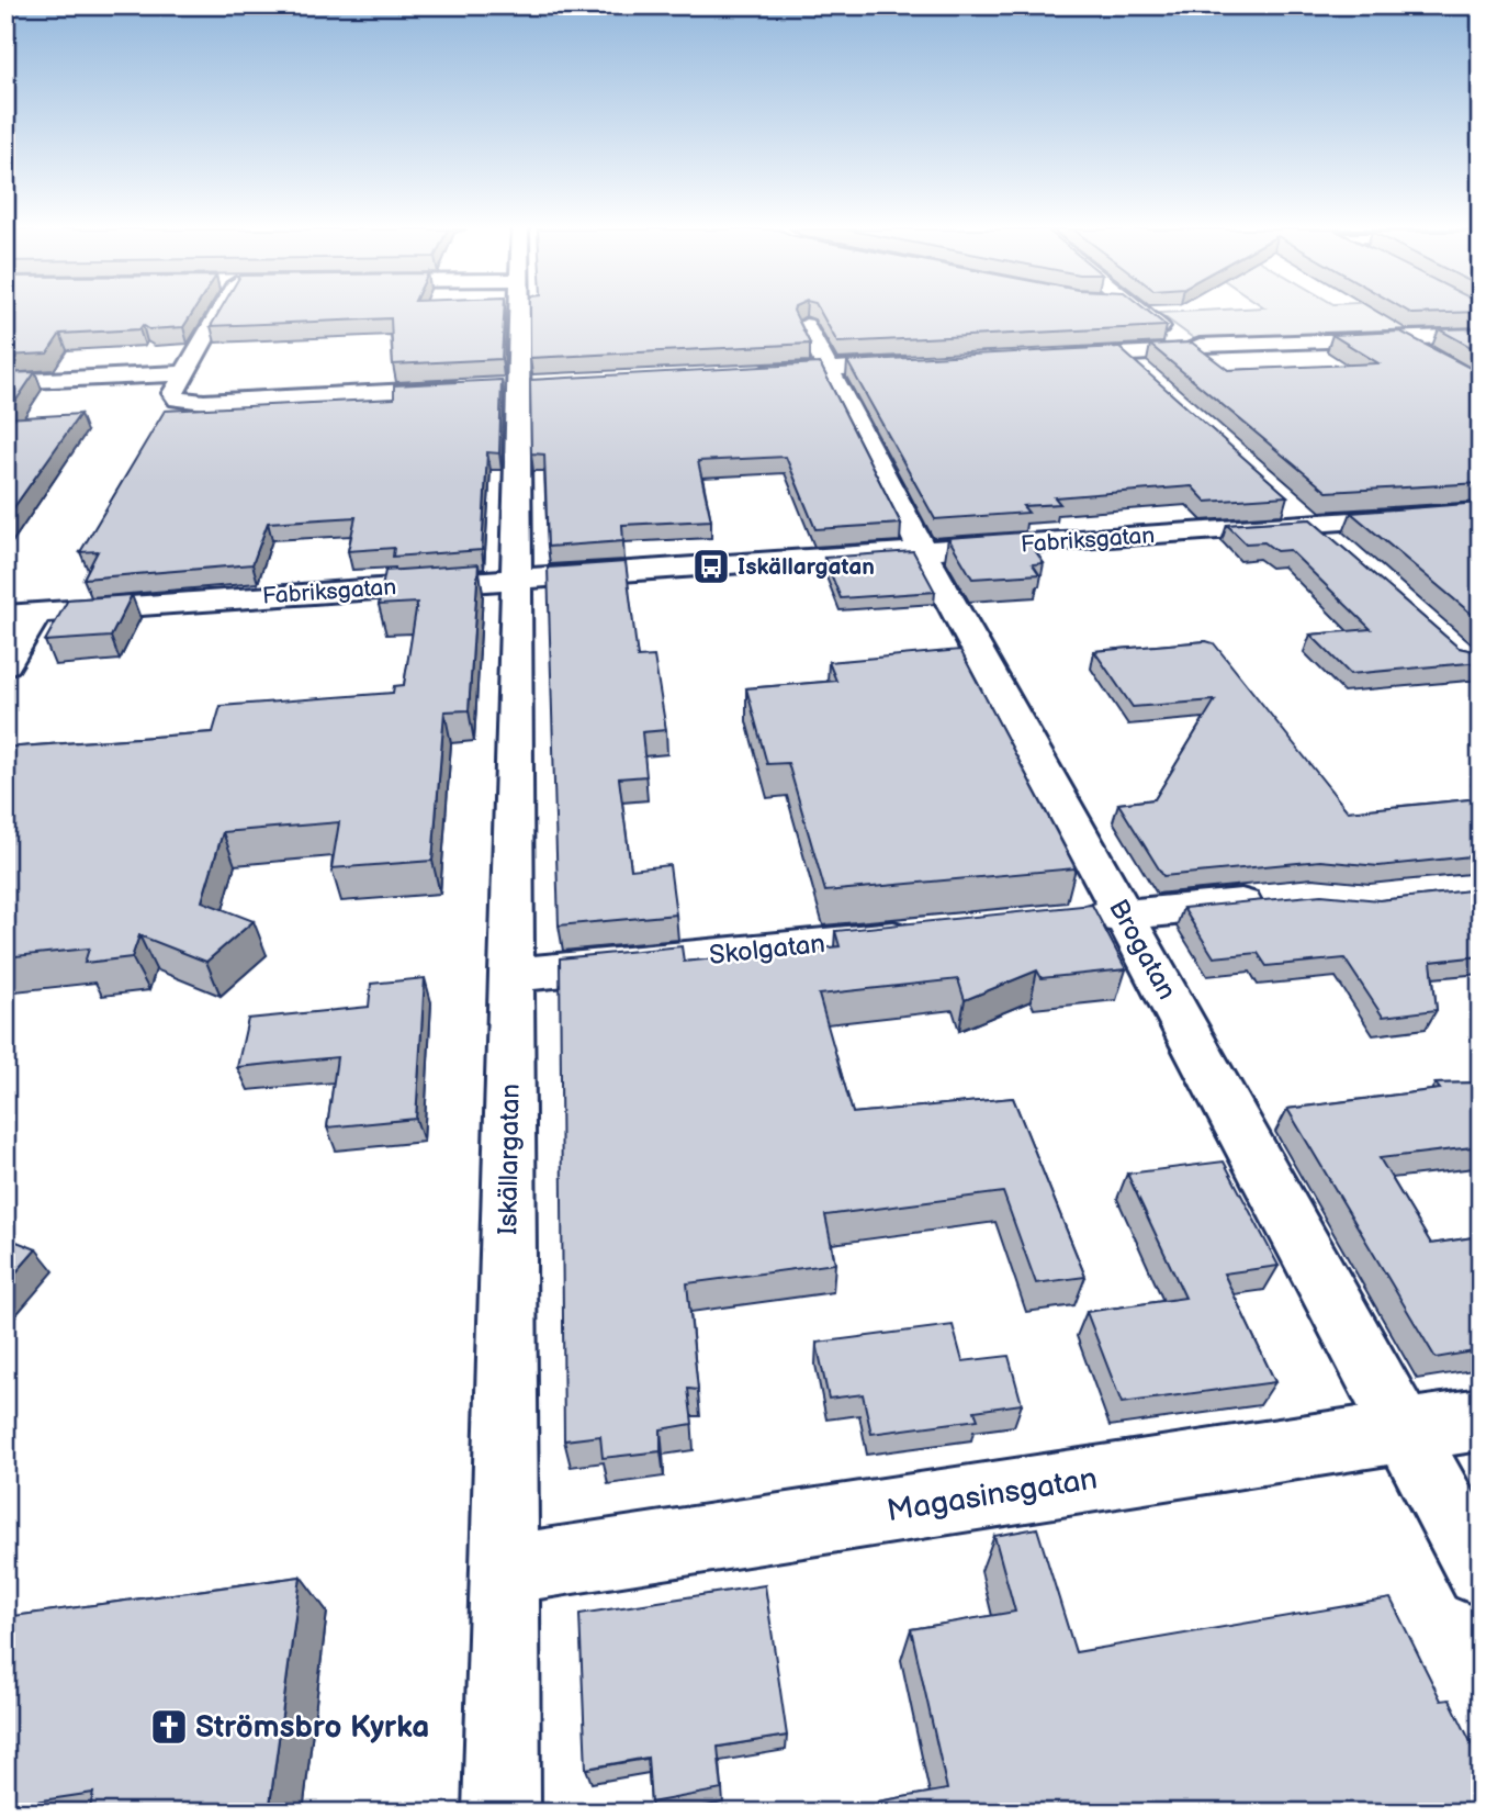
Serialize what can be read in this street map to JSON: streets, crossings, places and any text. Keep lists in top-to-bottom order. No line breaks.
{"streets":{"street":["Fabriksgatan","Skolgatan","Brogatan","Iskällargatan","Magasinsgatan"]},"crossings":[["Fabriksgatan","Brogatan"],["Fabriksgatan","Iskällargatan"],["Skolgatan","Iskällargatan"],["Brogatan","Magasinsgatan"],["Iskällargatan","Magasinsgatan"]],"places":{"bus stop":["Iskällargatan"],"church":["Strömsbro Kyrka"]}}
